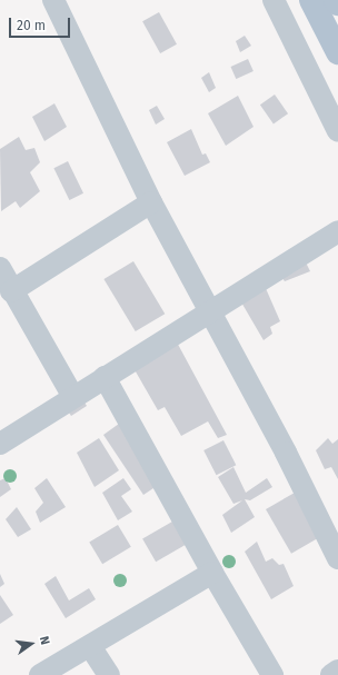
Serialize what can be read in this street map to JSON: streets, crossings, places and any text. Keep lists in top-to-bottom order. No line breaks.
{"scale_bar":"20 m","north":"right"}
